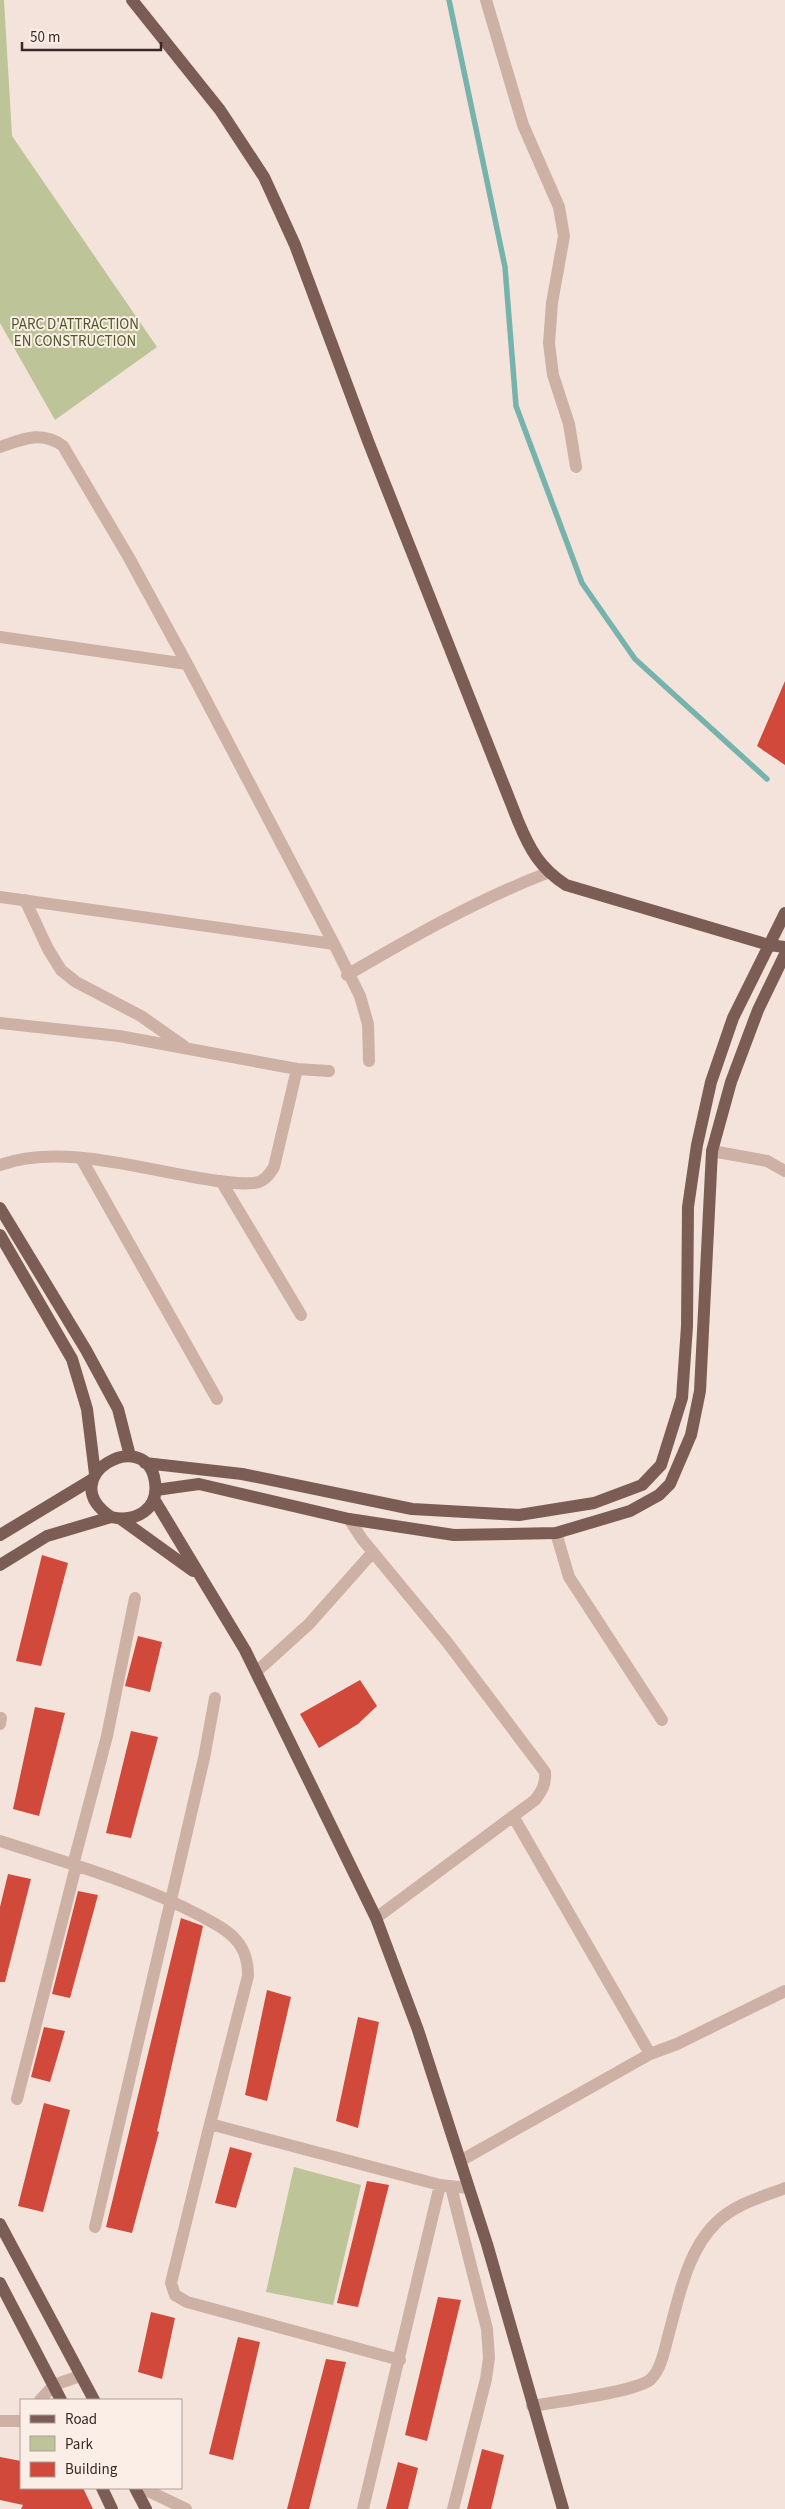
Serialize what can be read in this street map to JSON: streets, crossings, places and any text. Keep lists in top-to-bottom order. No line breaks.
{"parks":["PARC D'ATTRACTION EN CONSTRUCTION"],"legend":["Road","Park","Building"],"scale_bar":"50 m"}
